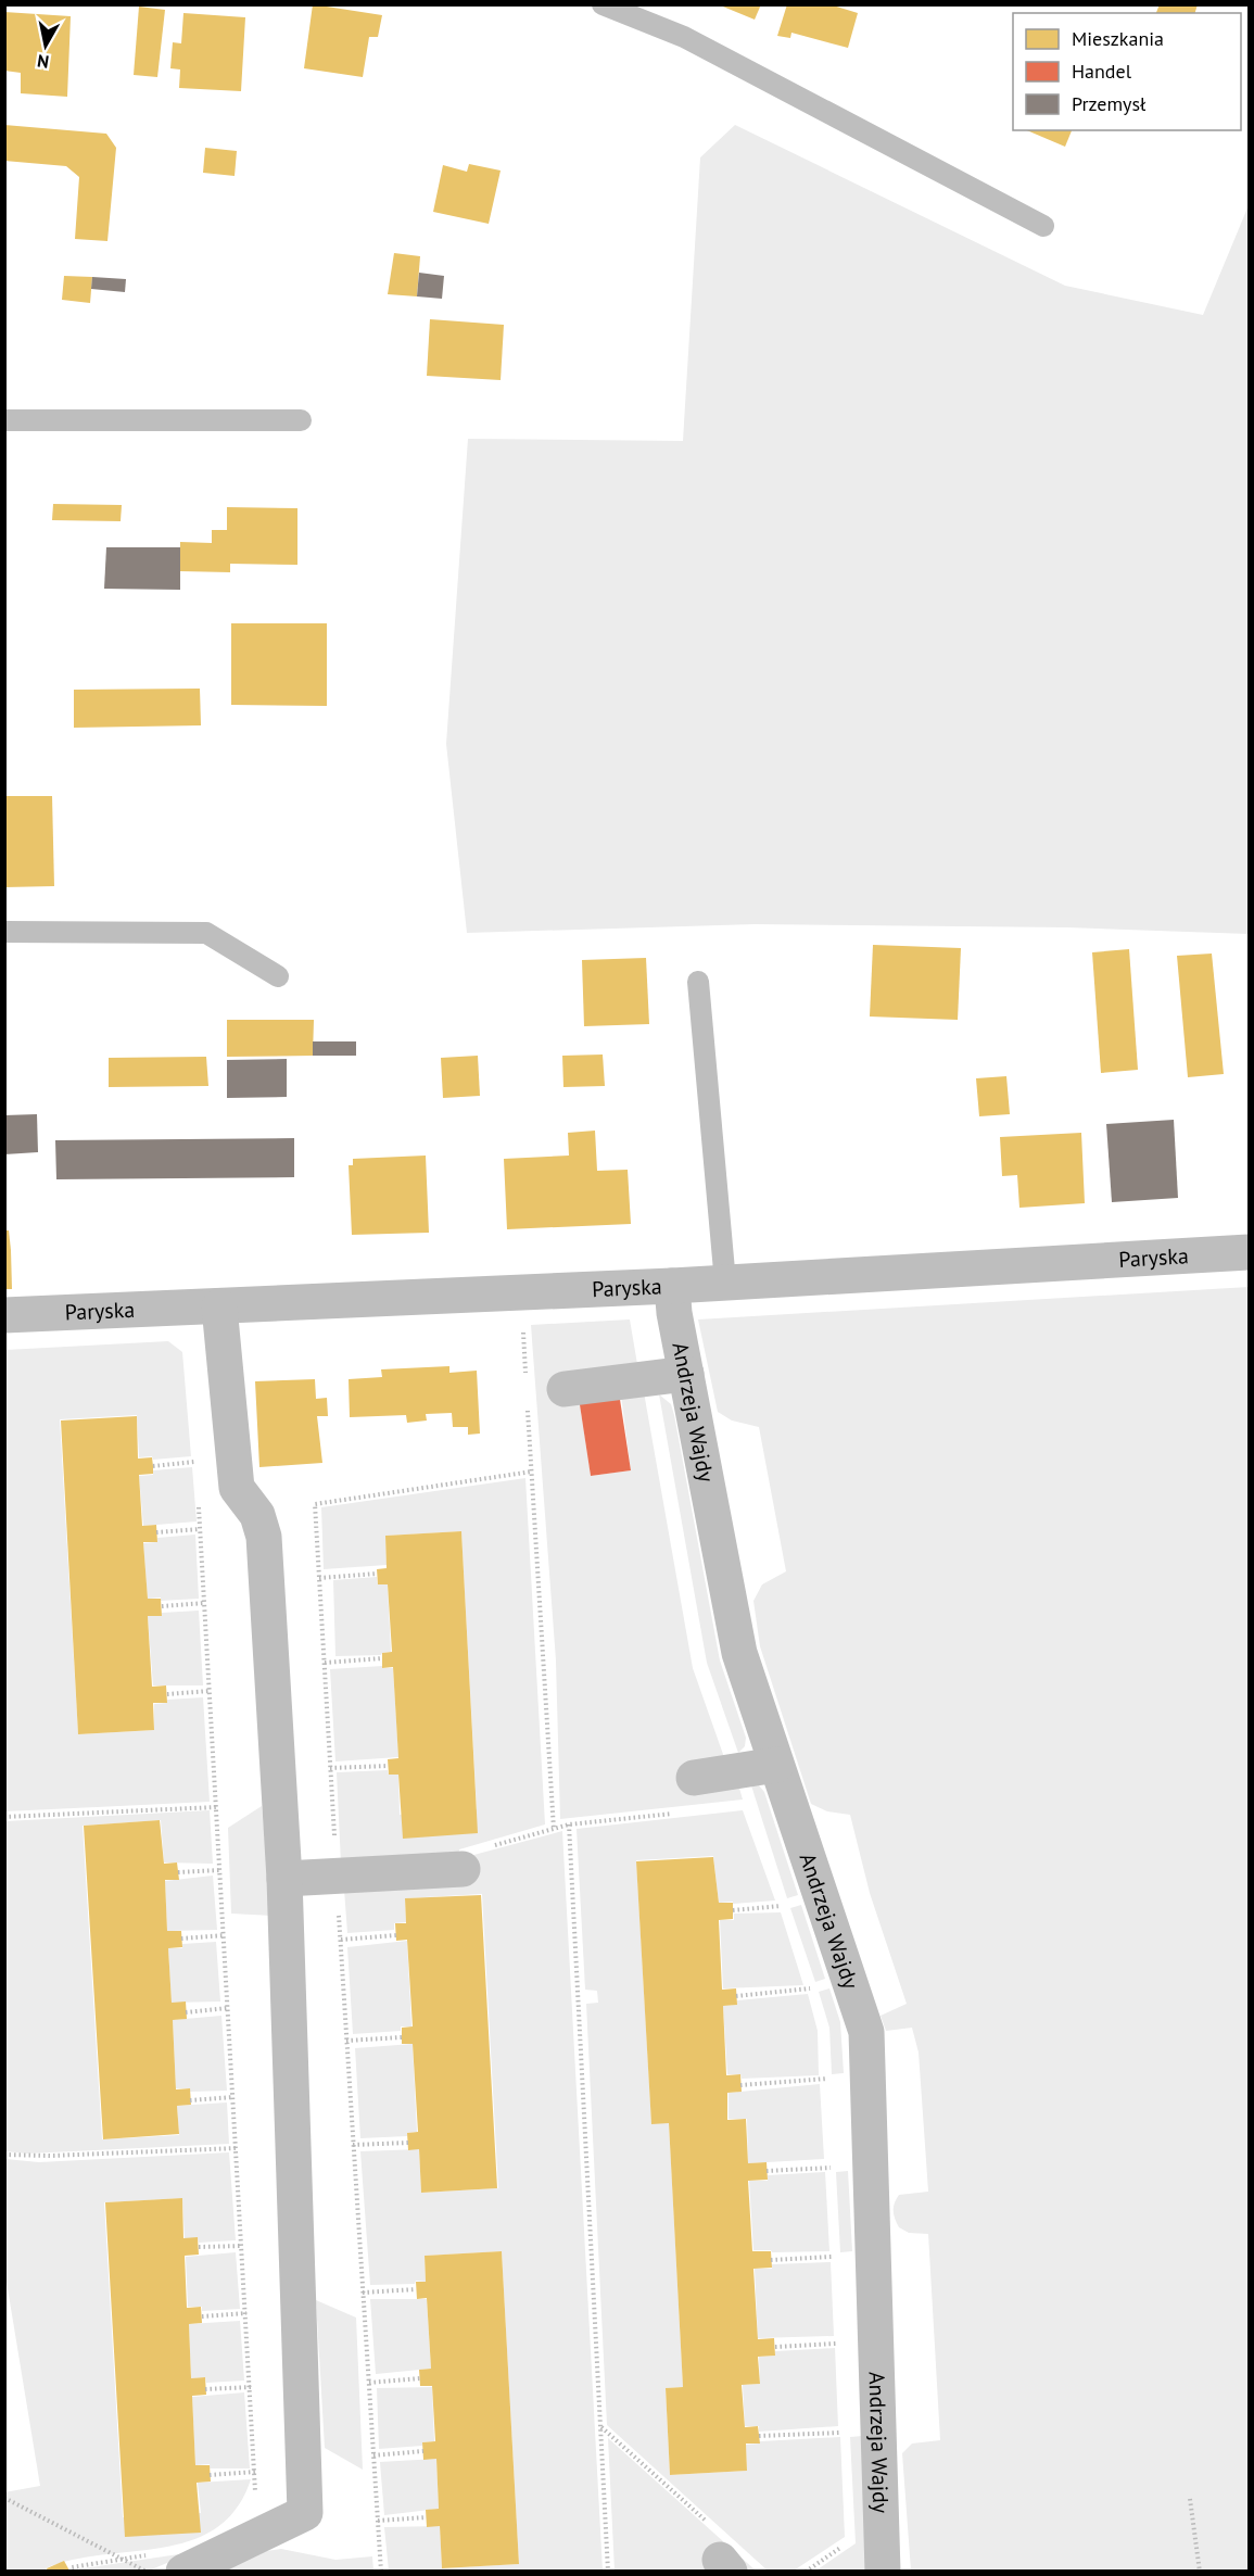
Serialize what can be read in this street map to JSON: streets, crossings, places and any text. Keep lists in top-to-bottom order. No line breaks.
{"streets":{"street":["Paryska","Andrzeja Wajdy"]},"crossings":[["Paryska","Andrzeja Wajdy"]],"legend":["Mieszkania","Handel","Przemysł"],"north":"bottom"}
